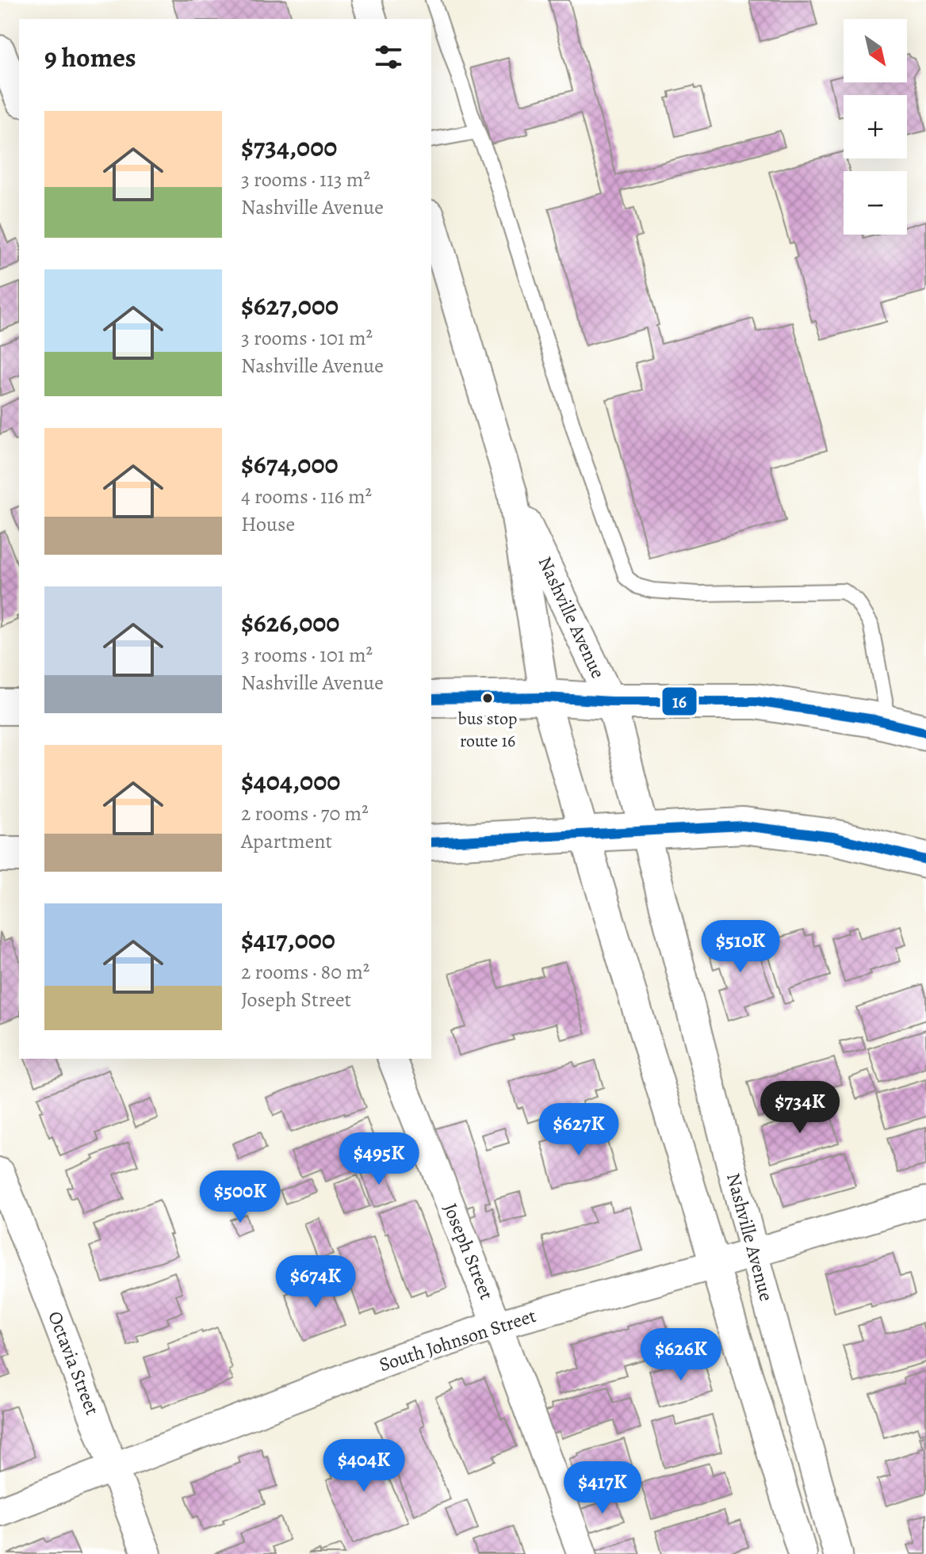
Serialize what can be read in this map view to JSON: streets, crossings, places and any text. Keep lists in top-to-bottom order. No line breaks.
{"streets":{"street":["Nashville Avenue","Joseph Street","South Johnson Street","Octavia Street"]},"crossings":[["Nashville Avenue","South Johnson Street"],["Joseph Street","South Johnson Street"],["South Johnson Street","Octavia Street"]],"places":["bus stop route 16"],"lines":["transit line 16"],"north":"bottom right","page":{"map_buttons":["+","−"],"heading":"9 homes","list":[{"name":"$734,000","note":"3 rooms · 113 m² · Nashville Avenue"},{"name":"$627,000","note":"3 rooms · 101 m² · Nashville Avenue"},{"name":"$674,000","note":"4 rooms · 116 m² · House"},{"name":"$626,000","note":"3 rooms · 101 m² · Nashville Avenue"},{"name":"$404,000","note":"2 rooms · 70 m² · Apartment"},{"name":"$417,000","note":"2 rooms · 80 m² · Joseph Street"}],"price":["$510K","$734K","$627K","$495K","$500K","$674K","$626K","$404K","$417K"]}}
